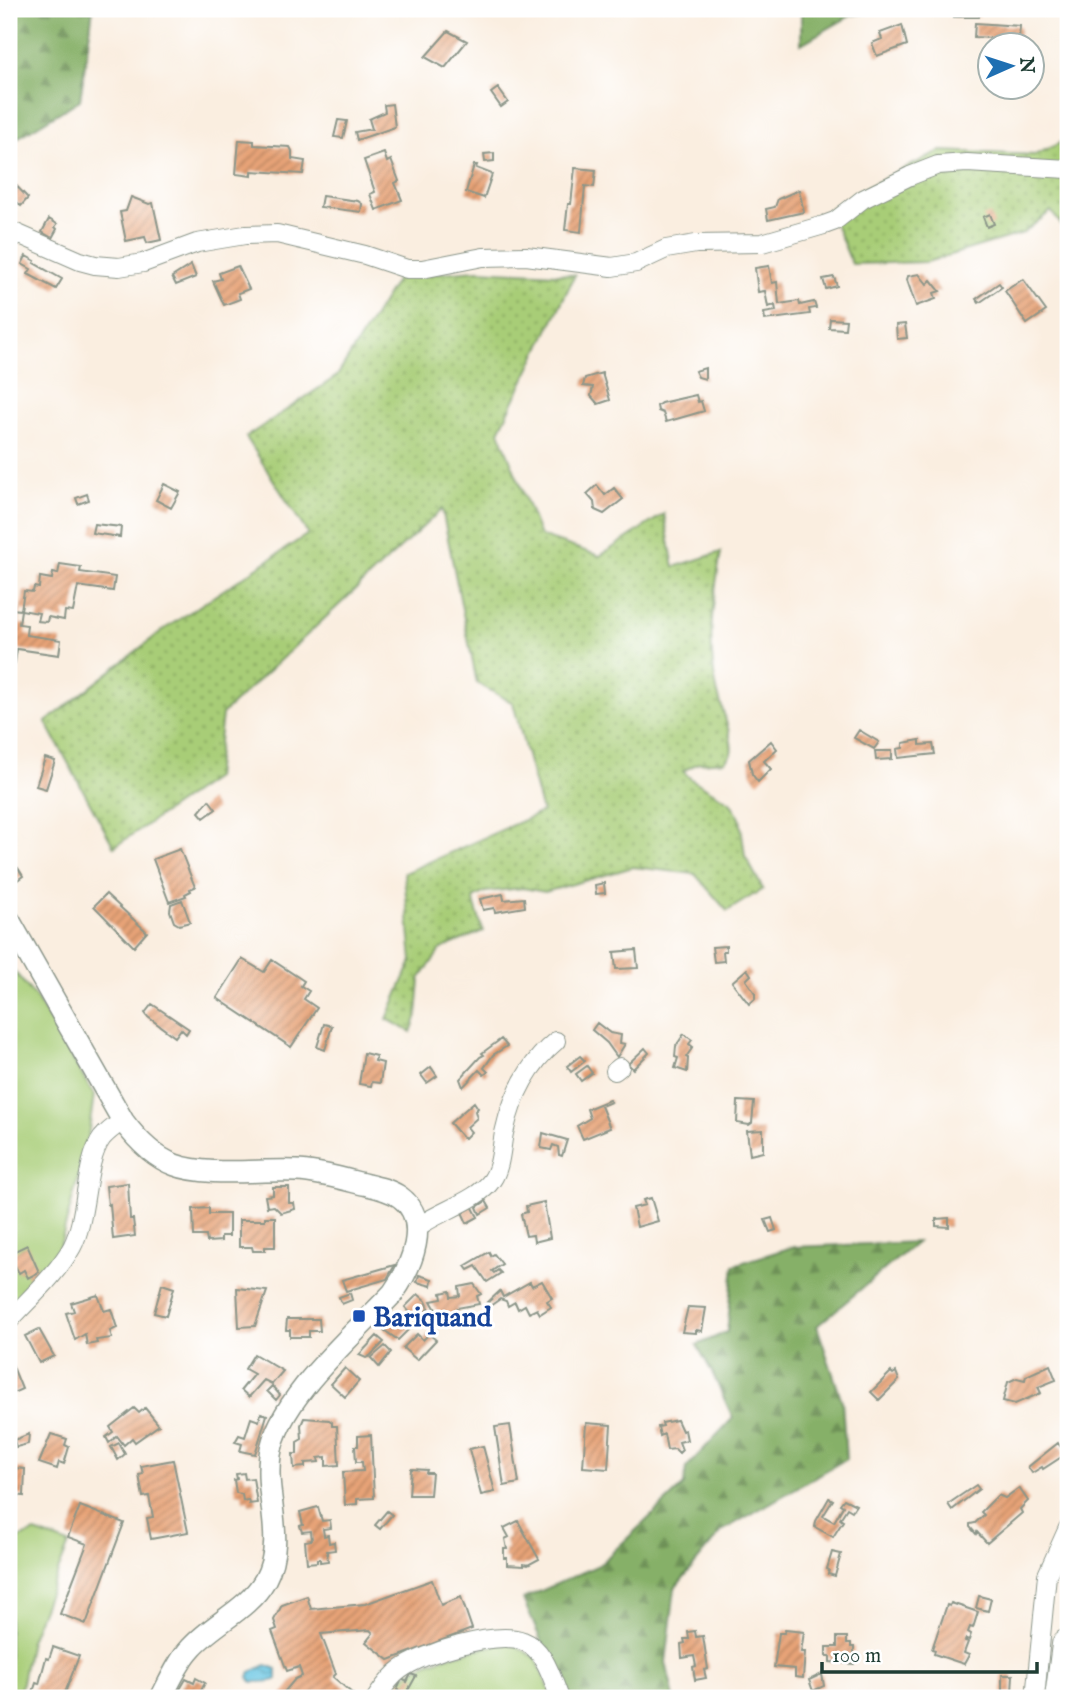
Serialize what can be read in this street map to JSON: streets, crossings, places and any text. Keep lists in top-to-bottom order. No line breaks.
{"places":{"transit":["Bariquand"]},"scale_bar":"100 m","north":"right"}
